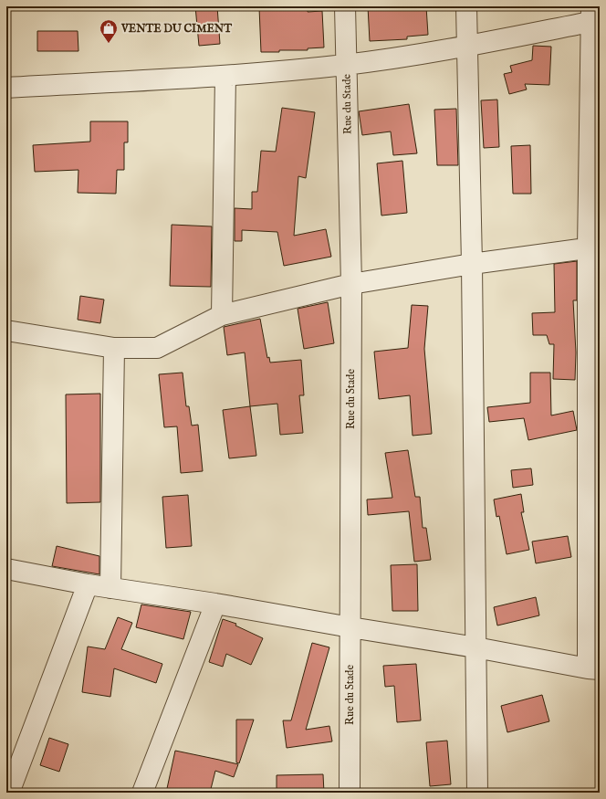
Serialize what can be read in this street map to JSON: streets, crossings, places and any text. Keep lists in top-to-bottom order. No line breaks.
{"streets":{"street":["Rue du Stade"]},"places":{"shop":["VENTE DU CIMENT"]}}
